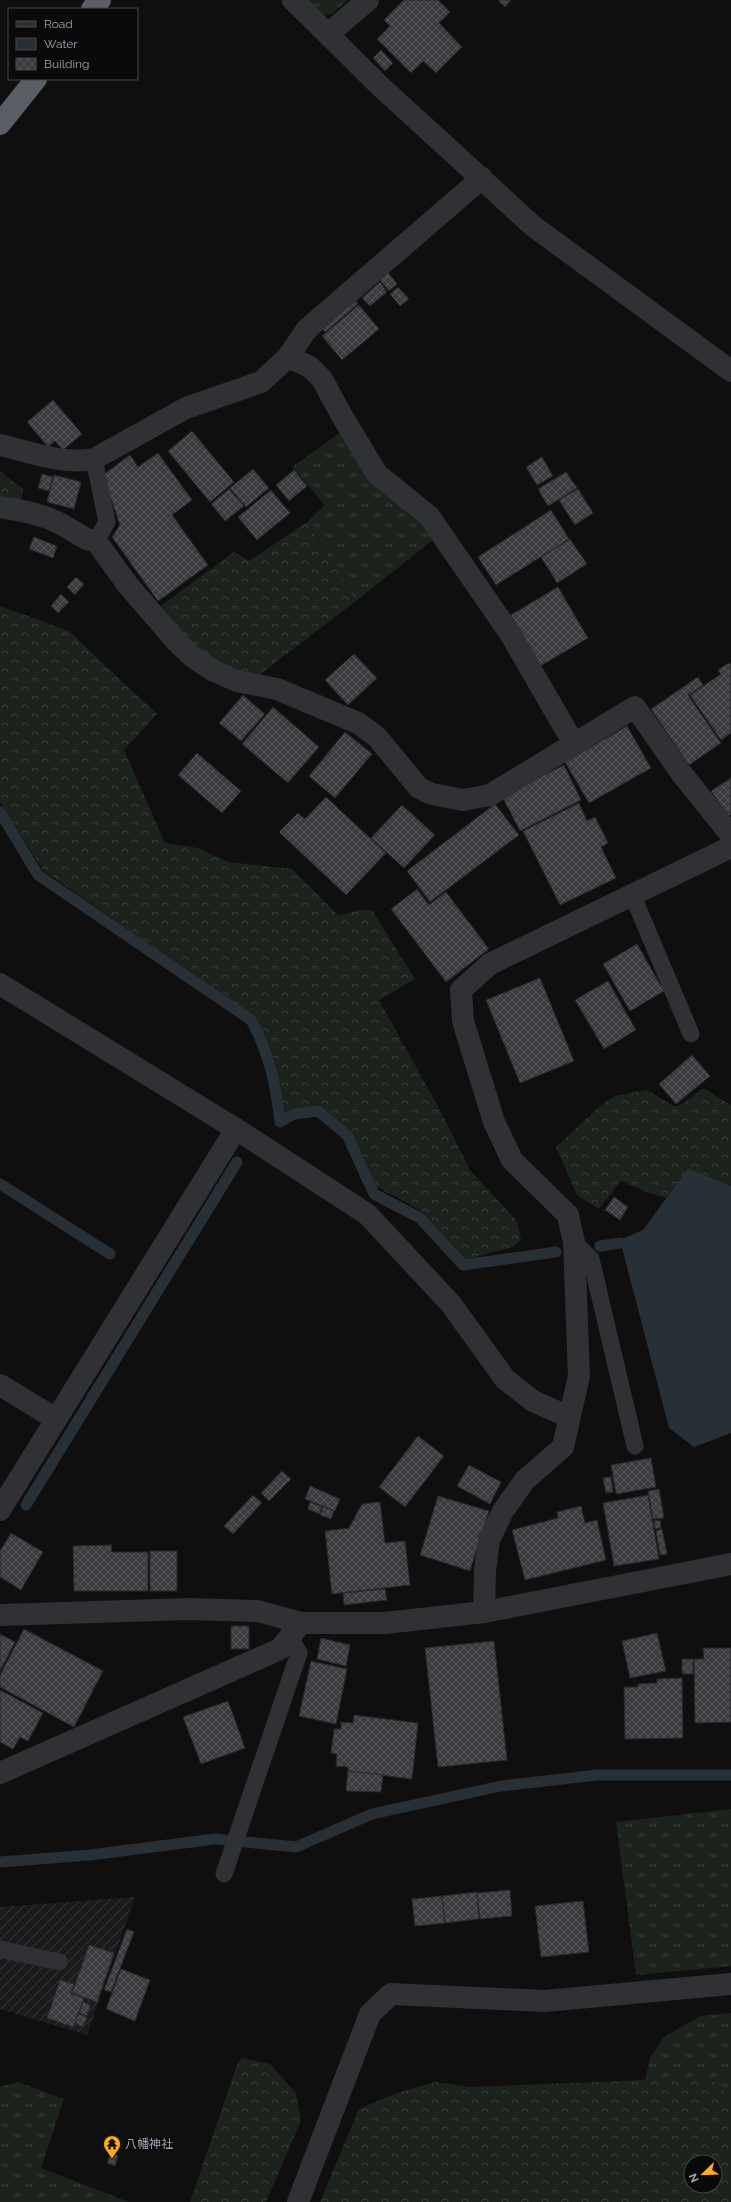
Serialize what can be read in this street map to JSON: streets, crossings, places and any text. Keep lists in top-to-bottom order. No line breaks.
{"places":{"temple":["八幡神社"]},"legend":["Road","Water","Building"],"north":"bottom left"}
